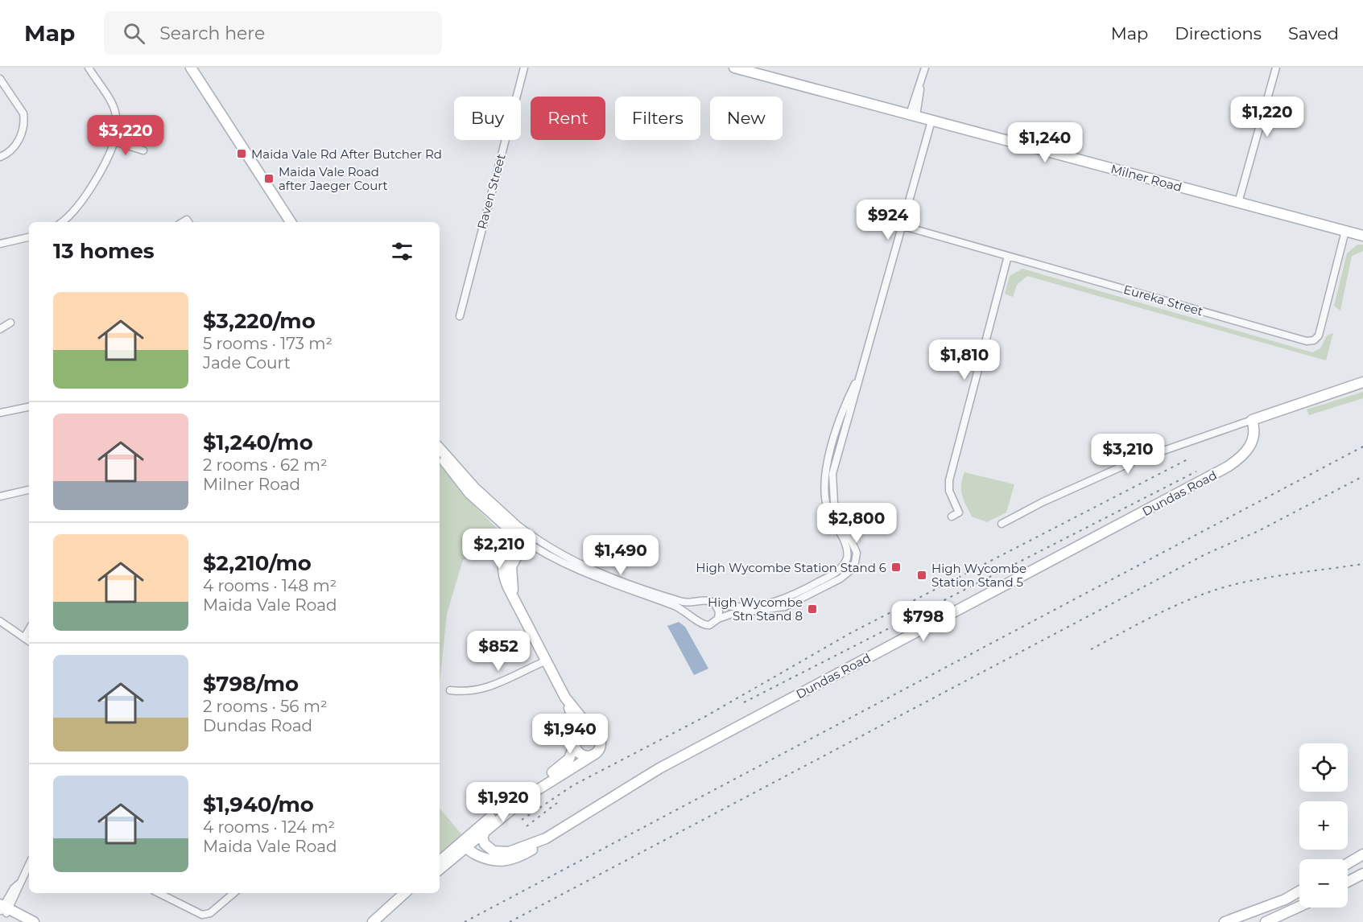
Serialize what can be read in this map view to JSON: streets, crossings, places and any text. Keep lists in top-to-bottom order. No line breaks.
{"streets":{"main road":["Milner Road","Dundas Road"],"street":["Raven Street","Eureka Street"]},"crossings":[["Milner Road","Eureka Street"]],"places":{"transit":["Maida Vale Rd After Butcher Rd","Maida Vale Road after Jaeger Court","High Wycombe Station Stand 6","High Wycombe Station Stand 5","High Wycombe Stn Stand 8"]},"page":{"header":"Map","search":"Search here","nav":["Map","Directions","Saved"],"price":["$1,220","$3,220","$1,240","$924","$1,810","$3,210","$2,800","$2,210","$1,490","$798","$852","$1,940","$1,920"],"chip":["Buy","Rent","Filters","New"],"heading":"13 homes","list":[{"name":"$3,220/mo","note":"5 rooms · 173 m² · Jade Court"},{"name":"$1,240/mo","note":"2 rooms · 62 m² · Milner Road"},{"name":"$2,210/mo","note":"4 rooms · 148 m² · Maida Vale Road"},{"name":"$798/mo","note":"2 rooms · 56 m² · Dundas Road"},{"name":"$1,940/mo","note":"4 rooms · 124 m² · Maida Vale Road"}],"map_buttons":["+","−"]}}
